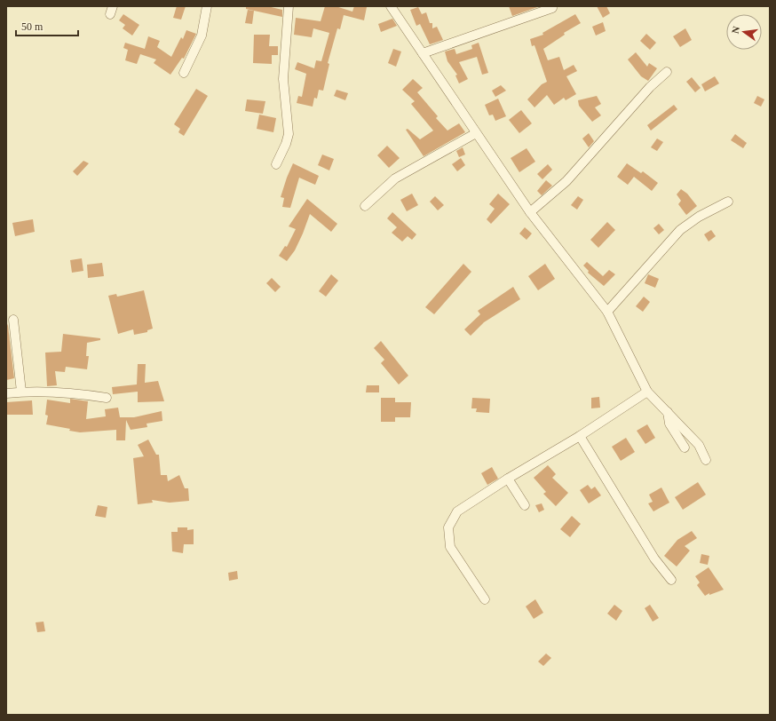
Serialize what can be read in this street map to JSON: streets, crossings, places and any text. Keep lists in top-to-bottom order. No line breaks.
{"scale_bar":"50 m","north":"left"}
